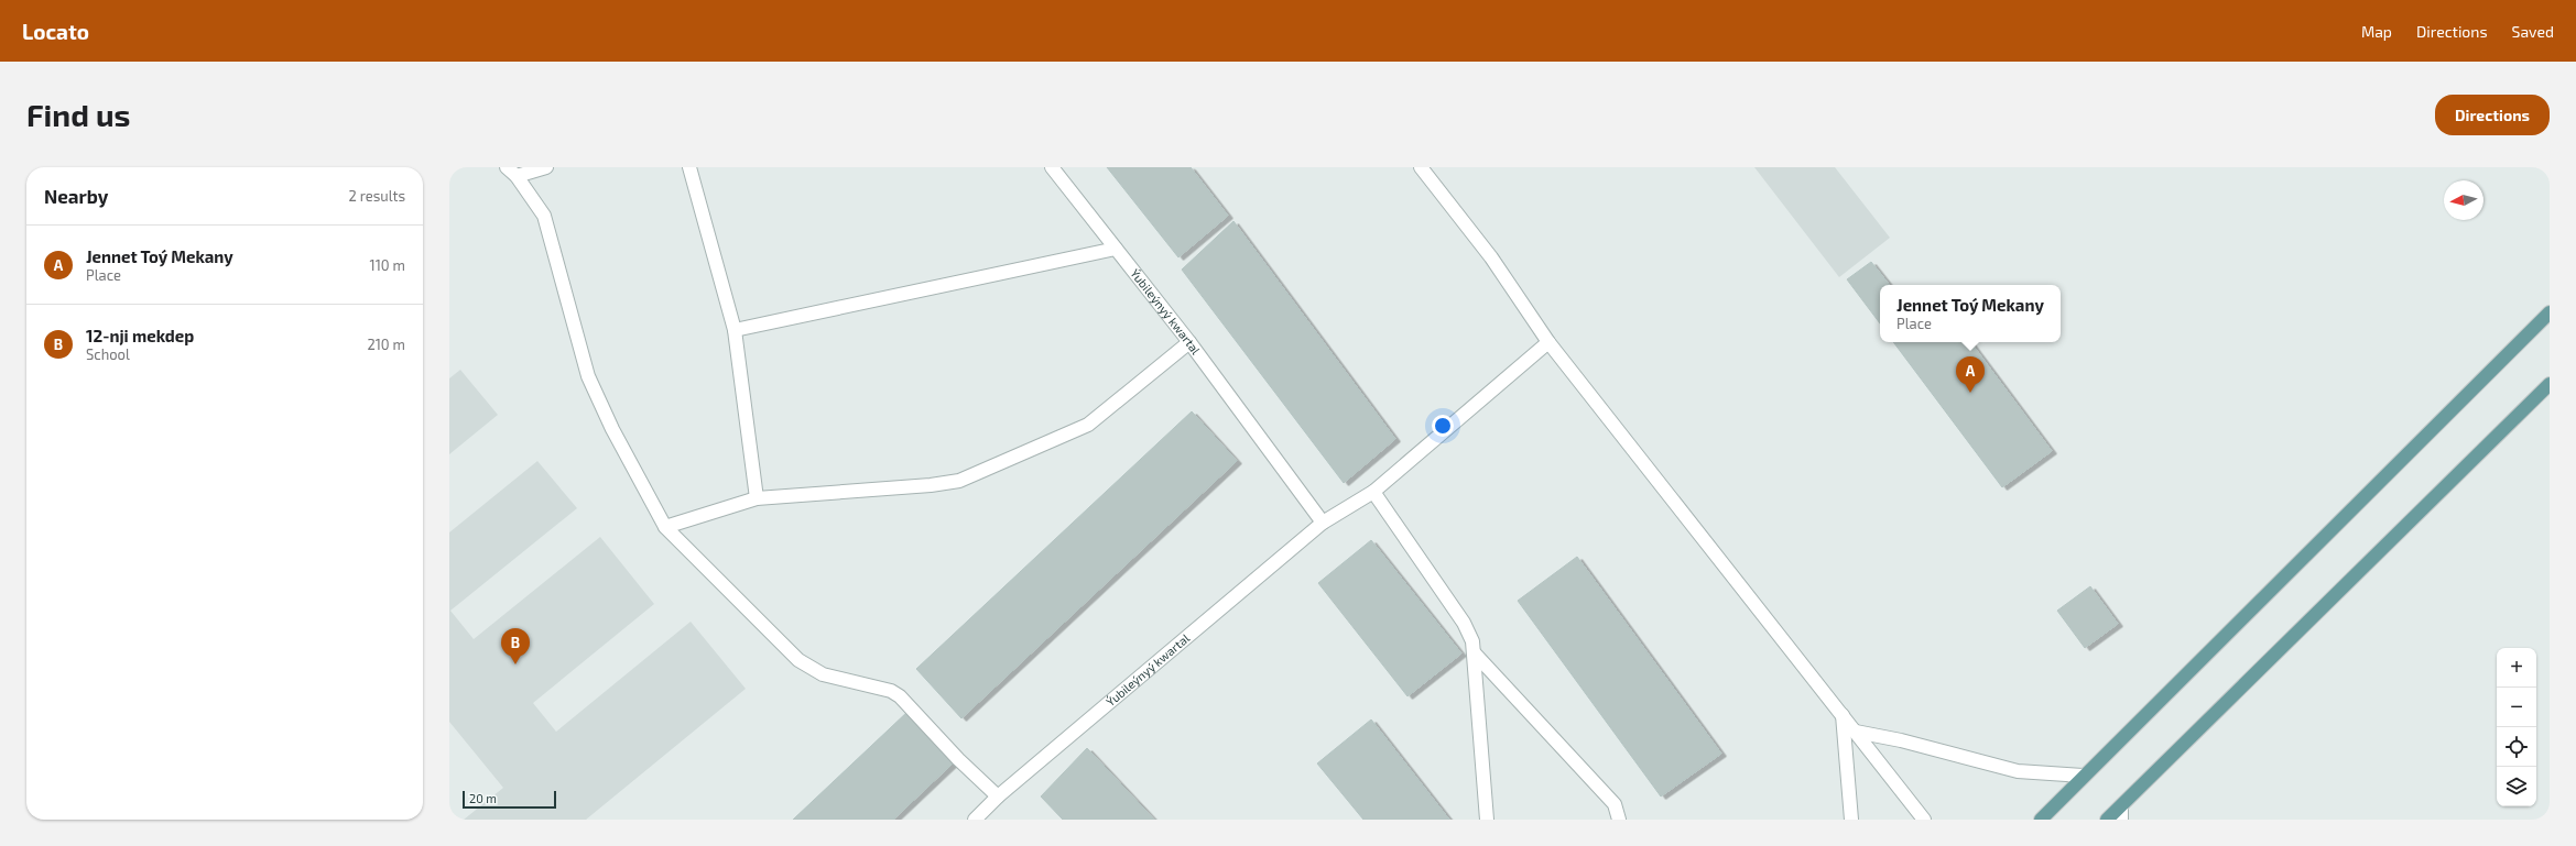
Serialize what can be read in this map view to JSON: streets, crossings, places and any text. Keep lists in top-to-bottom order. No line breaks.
{"streets":{"street":["Ýubileýnyý kwartal"]},"scale_bar":"20 m","north":"left","page":{"header":"Locato","nav":["Map","Directions","Saved"],"buttons":"Directions","title":"Find us","heading":["Nearby","2 results"],"list":[{"mark":"A","name":"Jennet Toý Mekany","note":"Place","value":"110 m"},{"mark":"B","name":"12-nji mekdep","note":"School","value":"210 m"}],"popup":["Jennet Toý Mekany","Place"],"pins":["A","B"],"map_buttons":["+","−"],"scale":"20 m"}}
